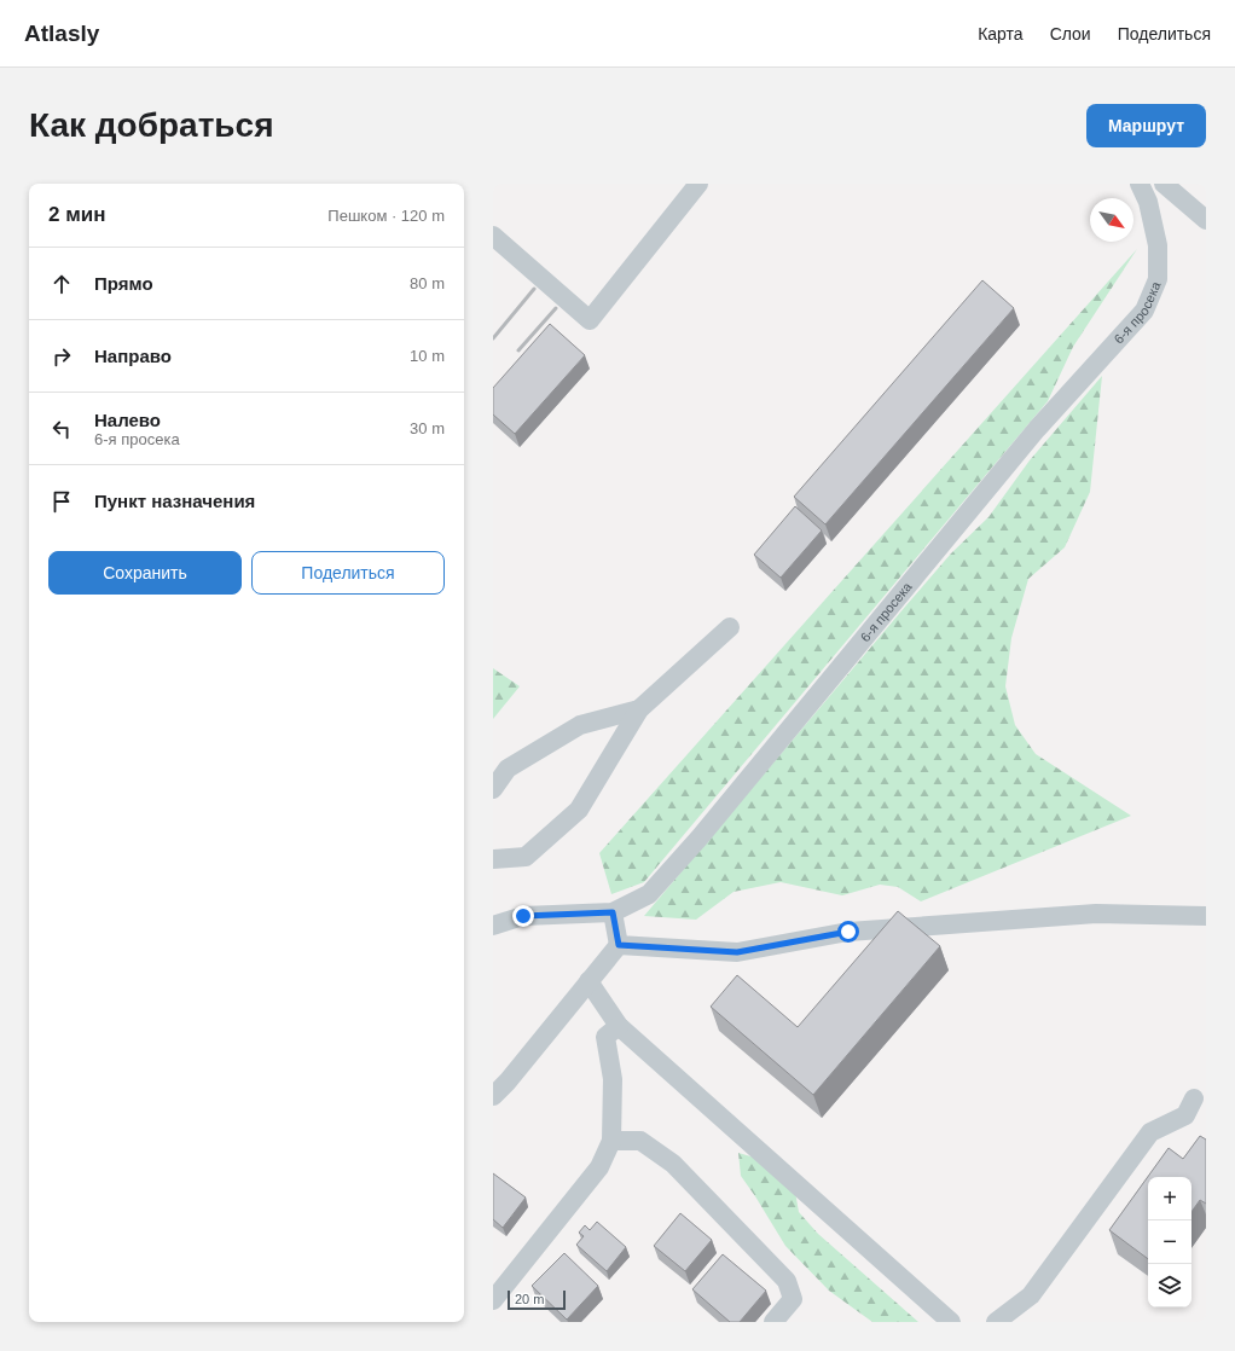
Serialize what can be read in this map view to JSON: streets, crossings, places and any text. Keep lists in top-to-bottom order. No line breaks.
{"streets":{"street":["6-я просека"]},"scale_bar":"20 m","north":"bottom right","page":{"header":"Atlasly","nav":["Карта","Слои","Поделиться"],"buttons":["Маршрут",["Сохранить","Поделиться"]],"title":"Как добраться","heading":["2 мин","Пешком · 120 m"],"list":[["Прямо","80 m"],["Направо","10 m"],["Налево","6-я просека","30 m"],"Пункт назначения"],"map_buttons":["+","−"],"scale":"20 m"}}
